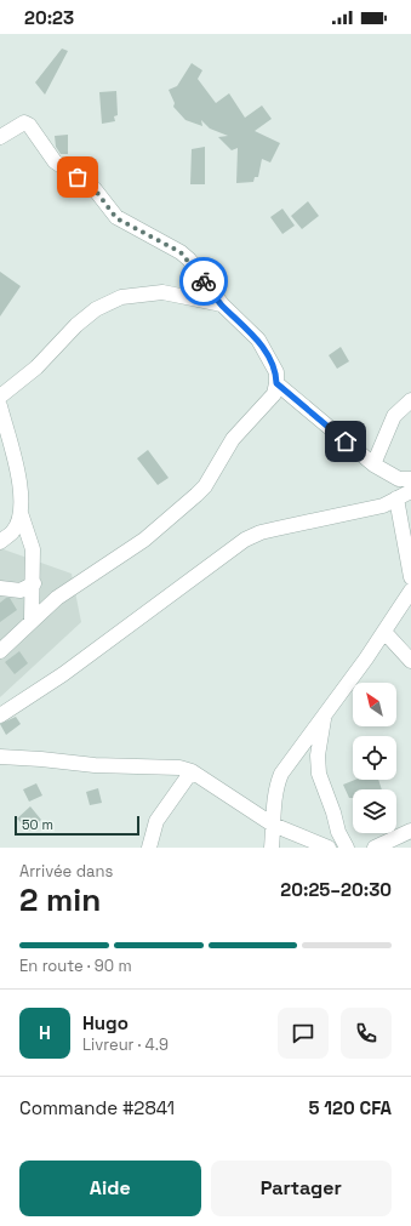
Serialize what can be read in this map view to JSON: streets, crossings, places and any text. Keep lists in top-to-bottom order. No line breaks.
{"scale_bar":"50 m","north":"top left","page":{"status":"20:23","scale":"50 m","heading":["2 min","Arrivée dans","20:25–20:30"],"panel":["Hugo","Livreur · 4.9","Commande #2841","5 120 CFA"],"bar":"En route · 90 m","round":"H","buttons":["Aide","Partager"]}}
